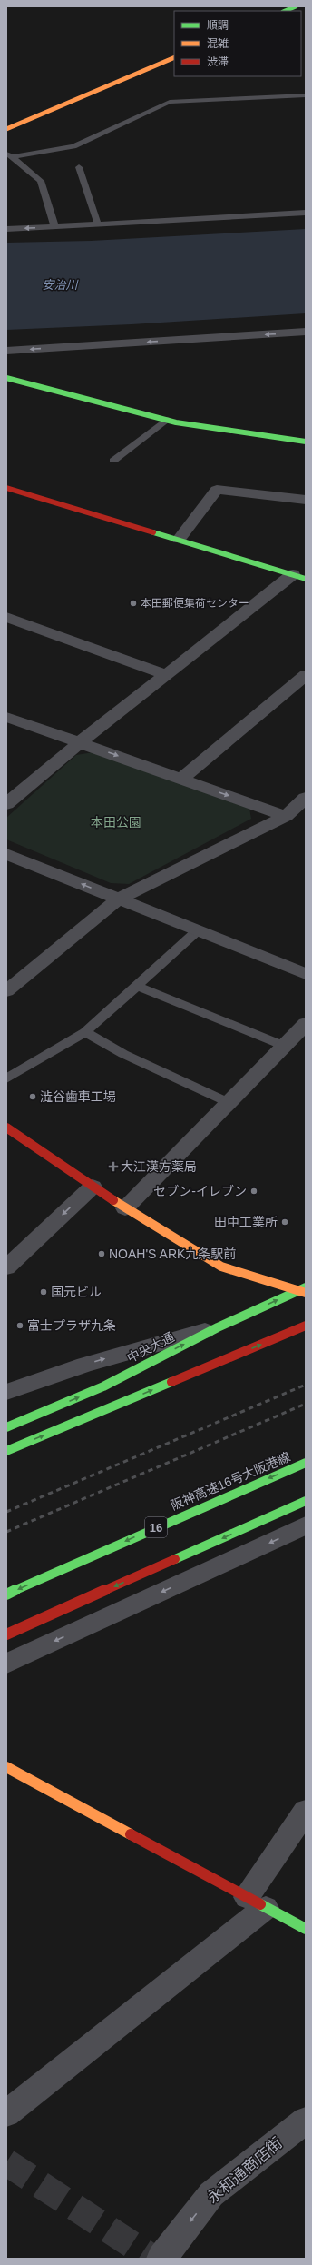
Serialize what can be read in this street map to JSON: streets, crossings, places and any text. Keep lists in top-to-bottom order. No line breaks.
{"streets":{"main road":["中央大通","阪神高速16号大阪港線","16"],"street":["永和通商店街"]},"one_way":["永和通商店街"],"water":["安治川"],"parks":["本田公園"],"places":{"other":["本田郵便集荷センター","澁谷歯車工場","セブン-イレブン","田中工業所","NOAH'S ARK九条駅前","国元ビル","富士プラザ九条"],"health":["大江漢方薬局"]},"legend":["順調","混雑","渋滞"]}
